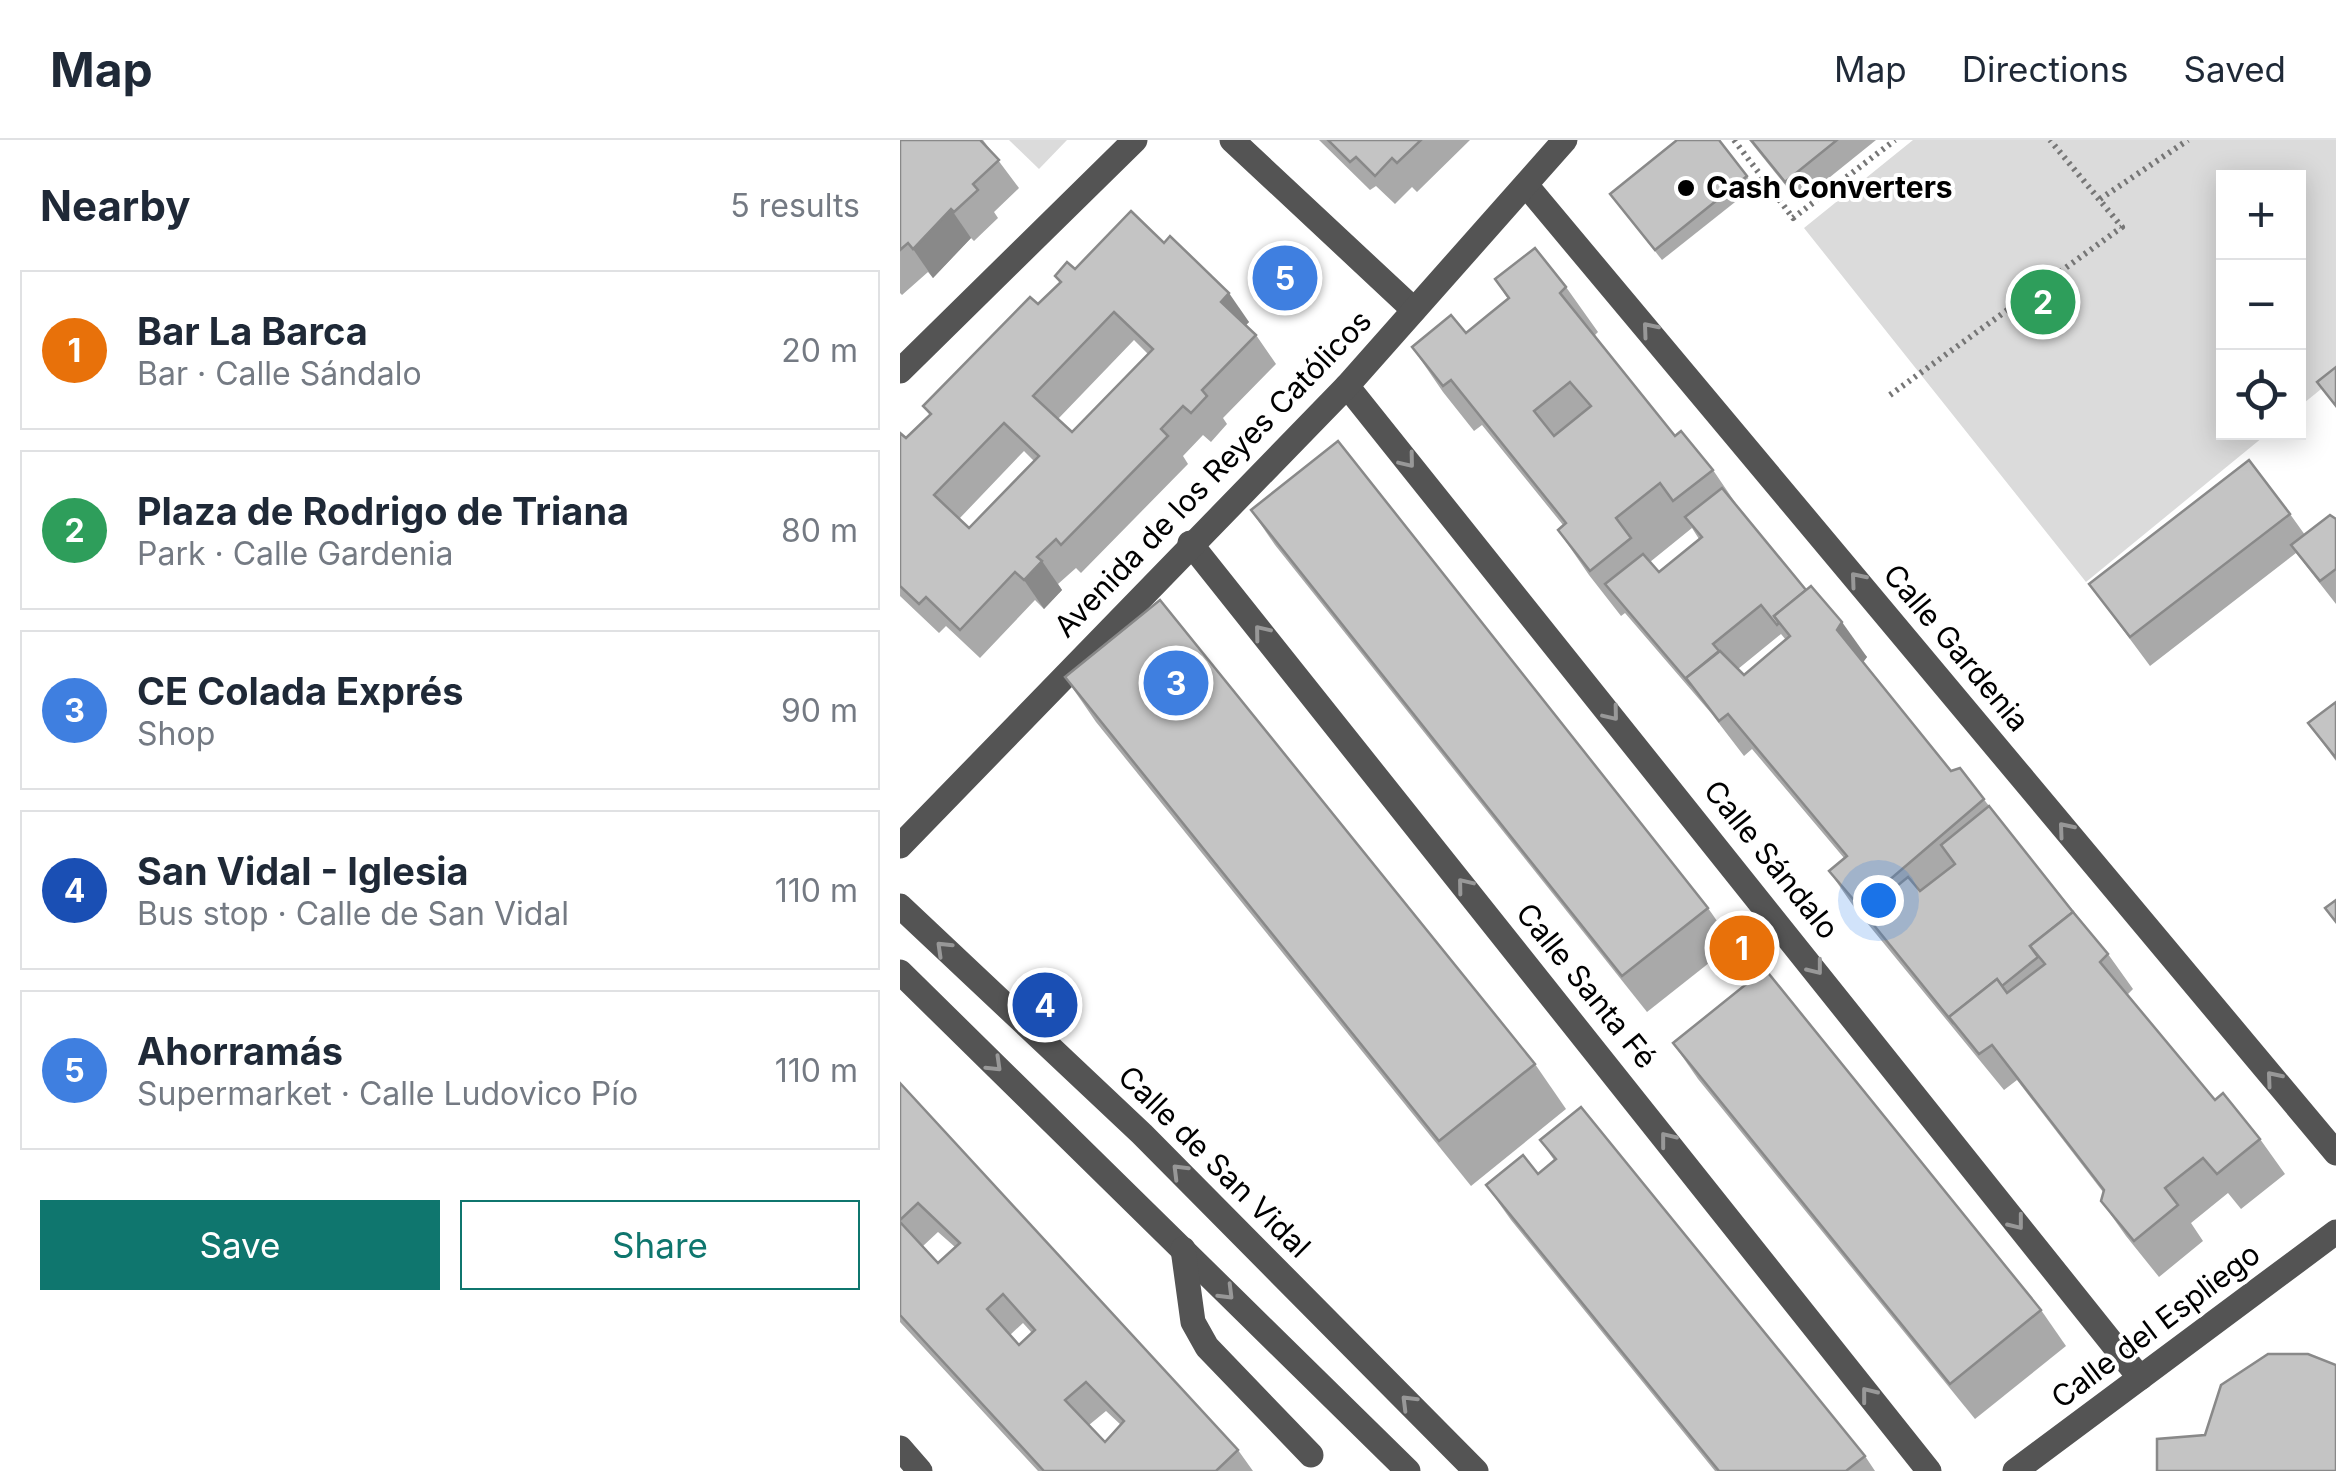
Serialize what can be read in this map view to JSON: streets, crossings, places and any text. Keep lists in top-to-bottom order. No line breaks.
{"streets":{"street":["Avenida de los Reyes Católicos","Calle Gardenia","Calle Sándalo","Calle Santa Fé","Calle de San Vidal","Calle del Espliego"]},"crossings":[["Avenida de los Reyes Católicos","Calle Gardenia"],["Avenida de los Reyes Católicos","Calle Sándalo"],["Avenida de los Reyes Católicos","Calle Santa Fé"],["Calle Sándalo","Calle del Espliego"]],"one_way":["Calle Gardenia","Calle Sándalo","Calle Santa Fé"],"places":["Cash Converters"],"page":{"header":"Map","nav":["Map","Directions","Saved"],"heading":["Nearby","5 results"],"map_buttons":["+","−"],"pins":["5","2","3","1","4"],"list":[{"mark":"1","name":"Bar La Barca","note":"Bar · Calle Sándalo","value":"20 m"},{"mark":"2","name":"Plaza de Rodrigo de Triana","note":"Park · Calle Gardenia","value":"80 m"},{"mark":"3","name":"CE Colada Exprés","note":"Shop","value":"90 m"},{"mark":"4","name":"San Vidal - Iglesia","note":"Bus stop · Calle de San Vidal","value":"110 m"},{"mark":"5","name":"Ahorramás","note":"Supermarket · Calle Ludovico Pío","value":"110 m"}],"buttons":["Save","Share"]}}
